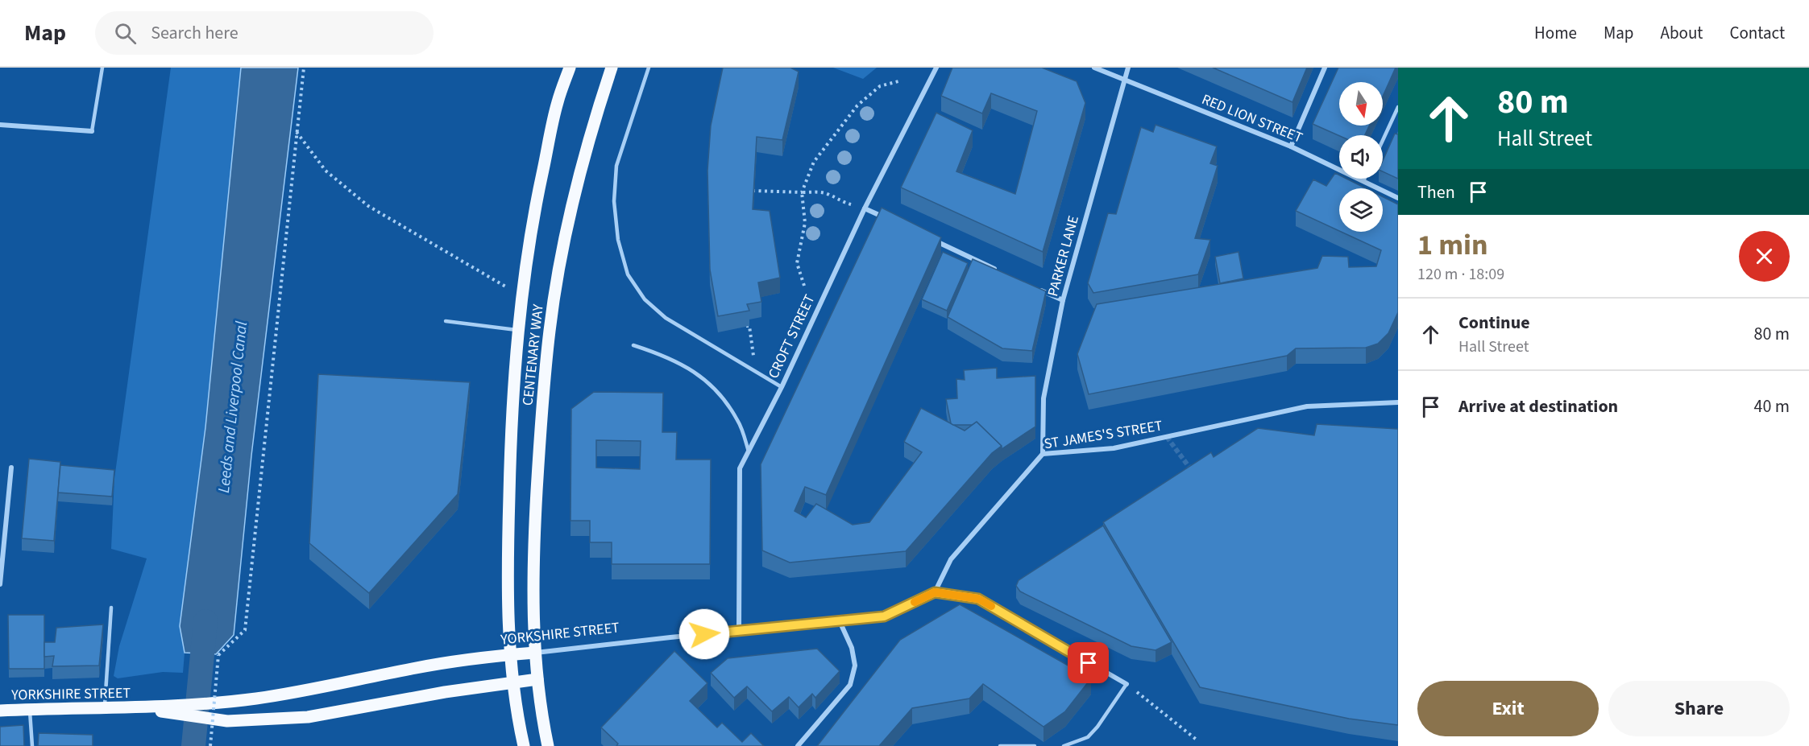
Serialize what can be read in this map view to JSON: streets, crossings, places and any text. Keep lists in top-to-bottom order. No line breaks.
{"streets":{"main road":["CENTENARY WAY","YORKSHIRE STREET"],"street":["RED LION STREET","PARKER LANE","CROFT STREET","ST JAMES'S STREET"]},"crossings":[["RED LION STREET","PARKER LANE"],["PARKER LANE","ST JAMES'S STREET"],["CROFT STREET","YORKSHIRE STREET"],["CENTENARY WAY","YORKSHIRE STREET"],["ST JAMES'S STREET","YORKSHIRE STREET"]],"water":["Leeds and Liverpool Canal"],"north":"bottom","page":{"header":"Map","search":"Search here","nav":["Home","Map","About","Contact"],"turn":["80 m","Hall Street"],"then":"Then","heading":["1 min","120 m · 18:09"],"list":[{"name":"Continue","note":"Hall Street","value":"80 m"},{"name":"Arrive at destination","value":"40 m"}],"buttons":["Exit","Share"]}}
